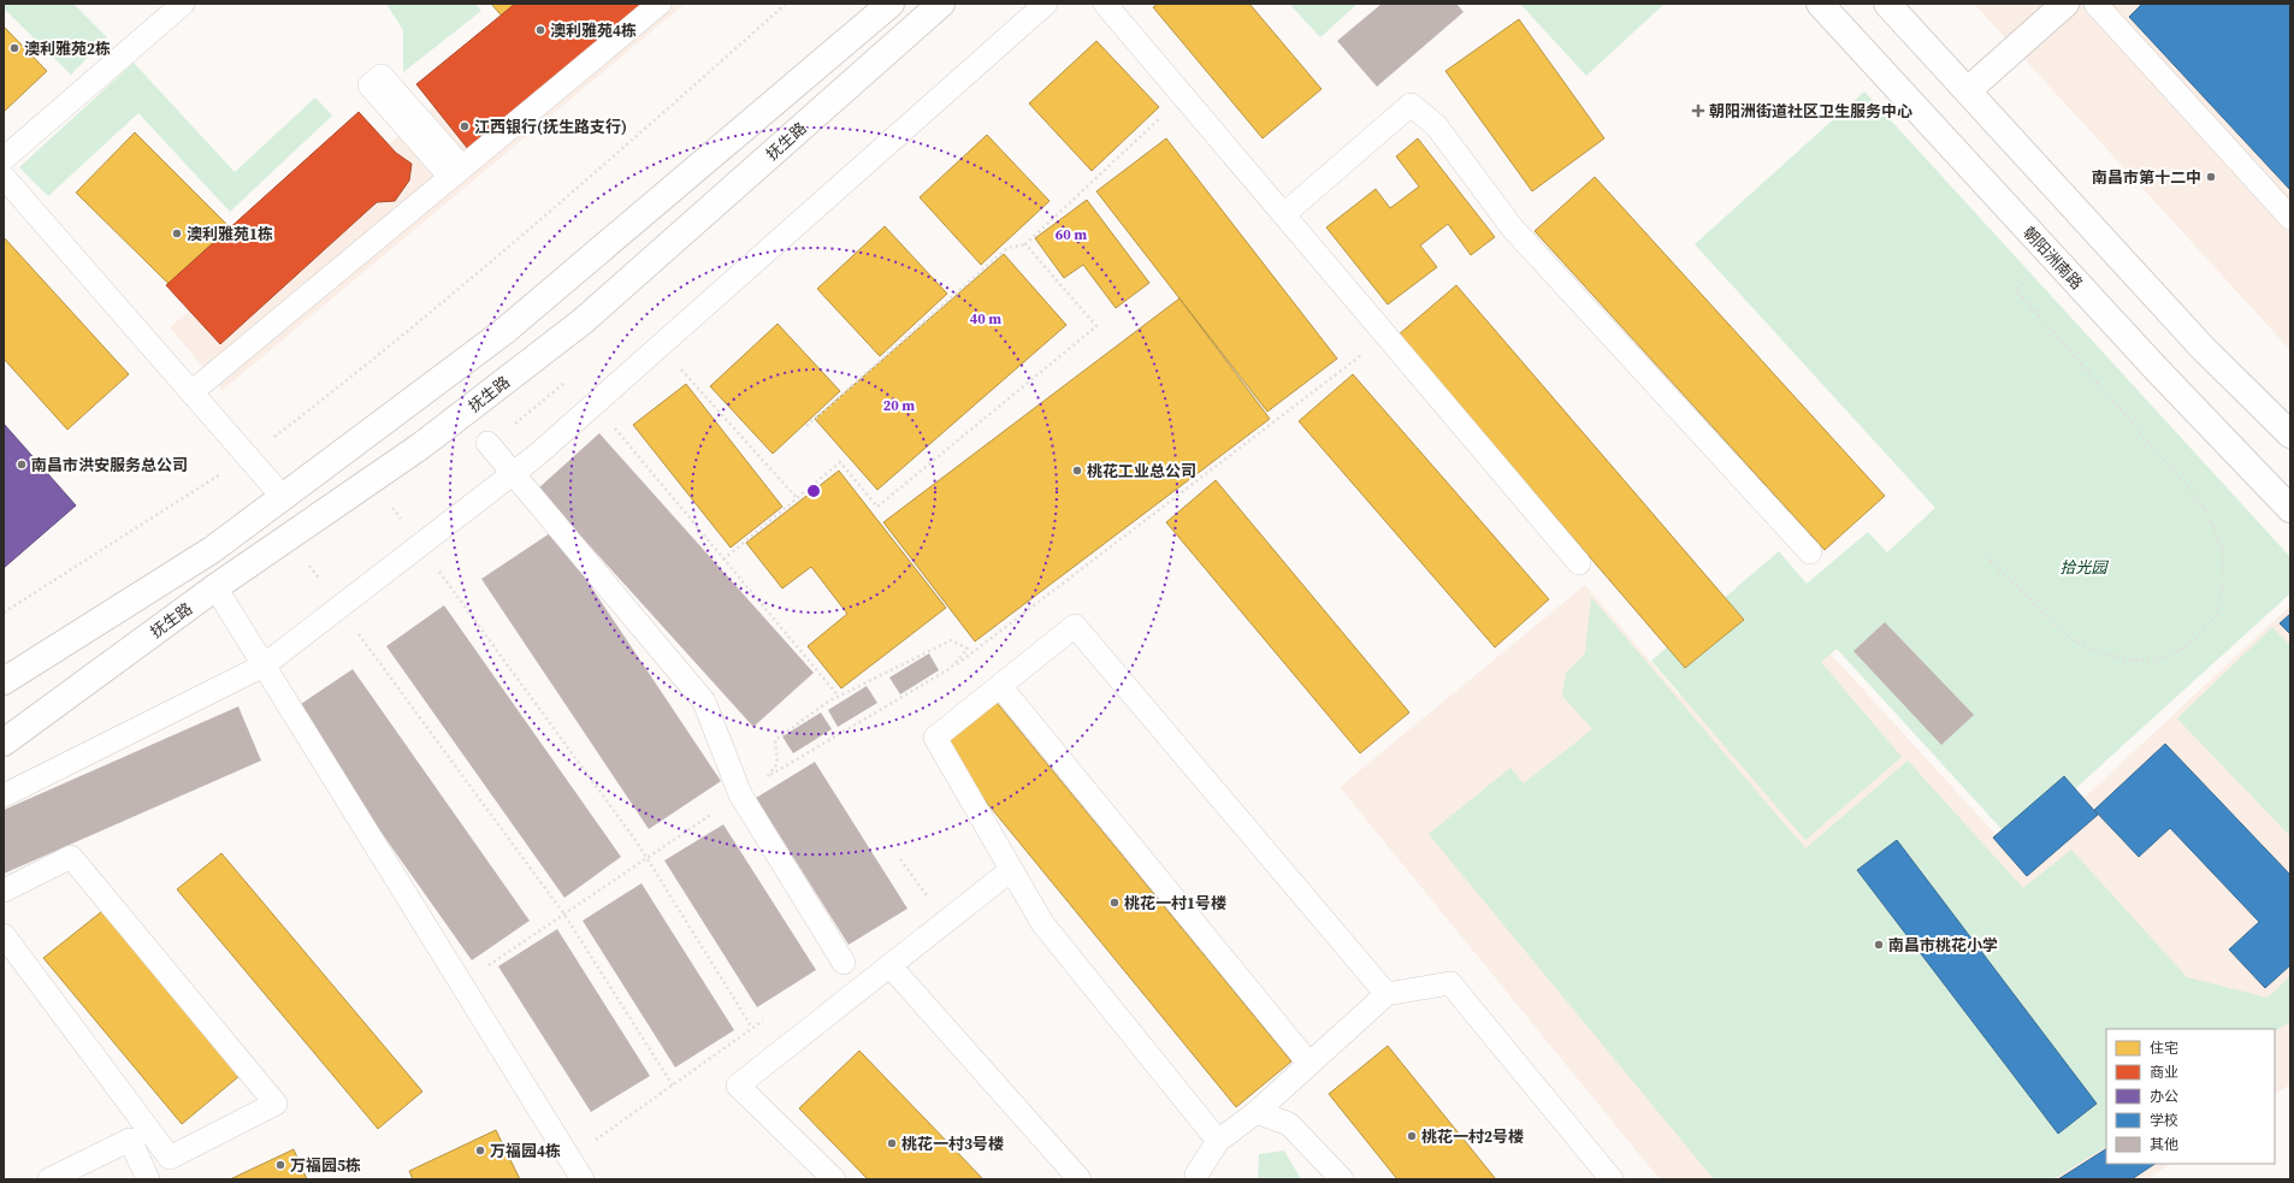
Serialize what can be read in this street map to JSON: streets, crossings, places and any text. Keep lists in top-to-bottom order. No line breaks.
{"streets":{"main road":["抚生路","朝阳洲南路"]},"parks":["拾光园"],"places":{"other":["澳利雅苑4栋","澳利雅苑2栋","江西银行(抚生路支行)","南昌市第十二中","澳利雅苑1栋","南昌市洪安服务总公司","桃花工业总公司","桃花一村1号楼","南昌市桃花小学","桃花一村2号楼","桃花一村3号楼","万福园4栋","万福园5栋"],"health":["朝阳洲街道社区卫生服务中心"]},"legend":["住宅","商业","办公","学校","其他"],"rings":["60 m","40 m","20 m"]}
